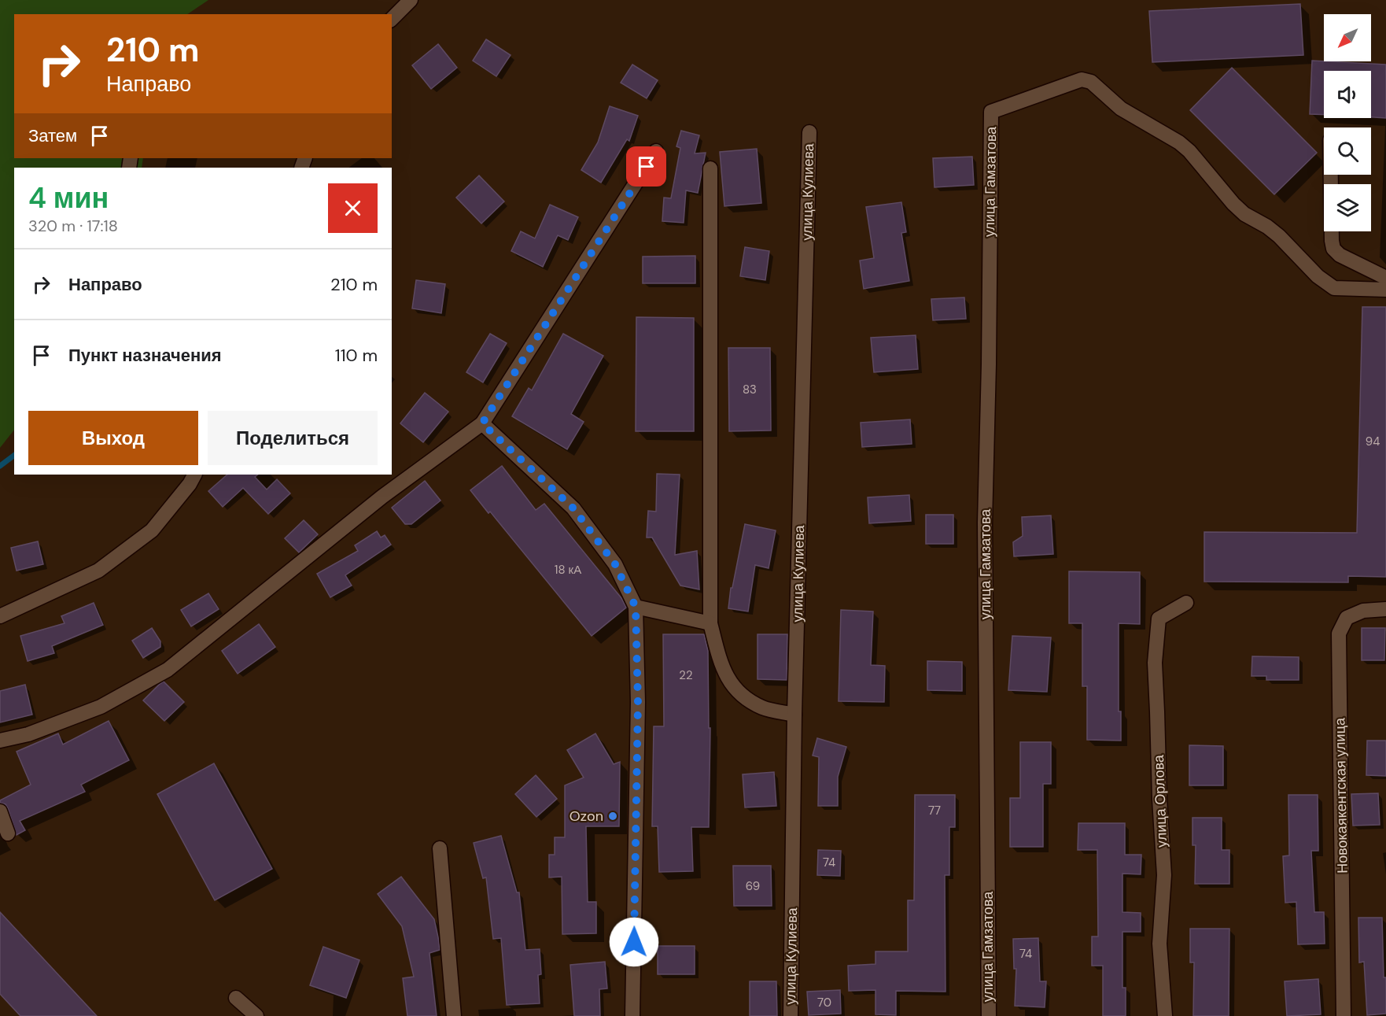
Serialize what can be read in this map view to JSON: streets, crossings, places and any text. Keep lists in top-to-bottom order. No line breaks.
{"streets":{"street":["улица Гамзатова","улица Кулиева","Новокаякентская улица","улица Орлова"]},"places":["Ozon"],"house_numbers":["83","94","18 кА","22","77","74","69","74","70"],"north":"bottom left","page":{"turn":["210 m","Направо"],"then":"Затем","heading":["4 мин","320 m · 17:18"],"list":[{"name":"Направо","value":"210 m"},{"name":"Пункт назначения","value":"110 m"}],"buttons":["Выход","Поделиться"]}}
